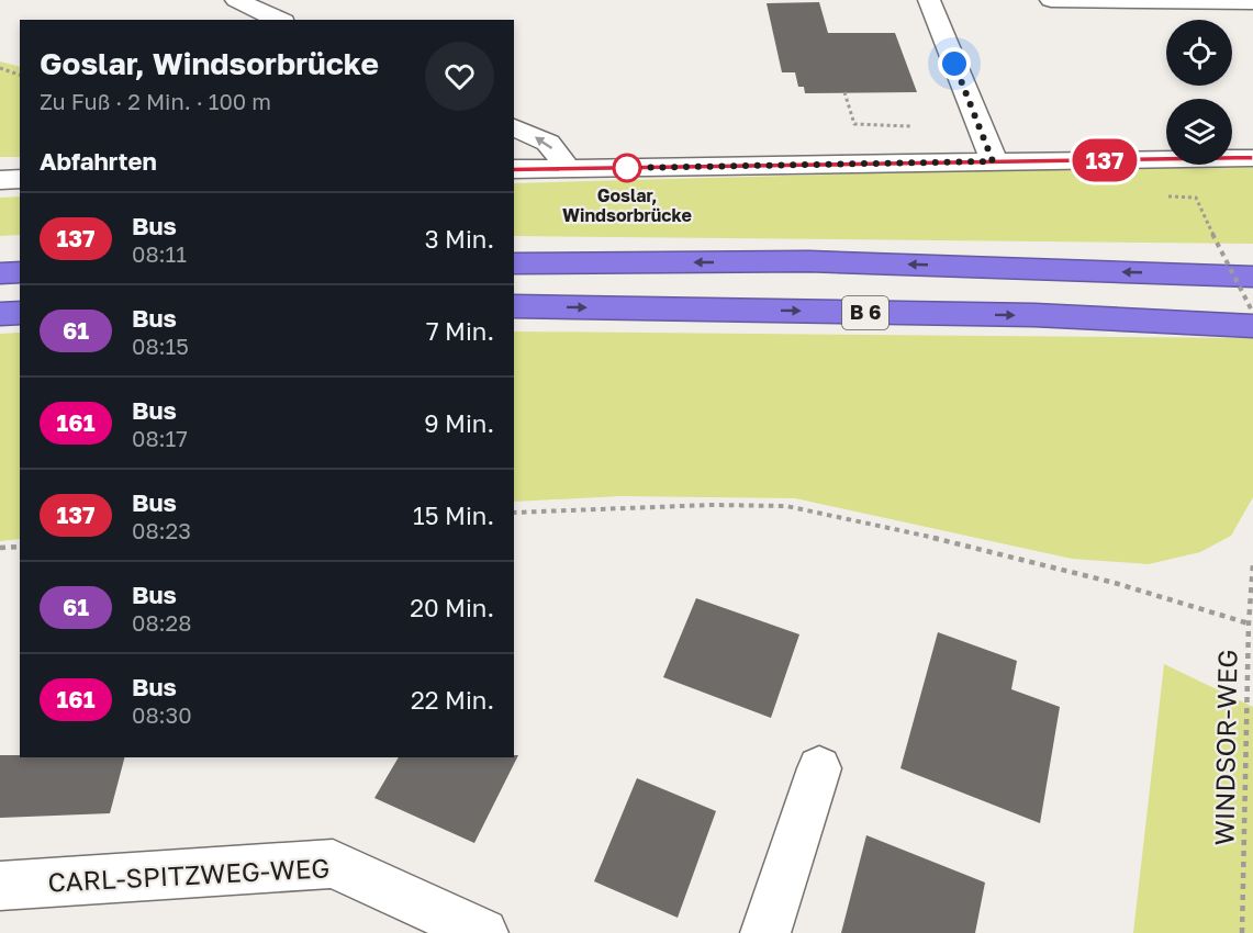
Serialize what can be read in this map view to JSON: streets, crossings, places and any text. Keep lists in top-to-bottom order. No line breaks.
{"streets":{"highway":["B 6"],"street":["CARL-SPITZWEG-WEG"],"path":["WINDSOR-WEG"]},"places":["Goslar, Windsorbrücke"],"lines":["bus line 137"],"page":{"on_map":"137","heading":[["Goslar, Windsorbrücke","Zu Fuß · 2 Min. · 100 m"],"Abfahrten"],"list":[{"mark":"137","name":"Bus","note":"08:11","value":"3 Min."},{"mark":"61","name":"Bus","note":"08:15","value":"7 Min."},{"mark":"161","name":"Bus","note":"08:17","value":"9 Min."},{"mark":"137","name":"Bus","note":"08:23","value":"15 Min."},{"mark":"61","name":"Bus","note":"08:28","value":"20 Min."},{"mark":"161","name":"Bus","note":"08:30","value":"22 Min."}]}}
